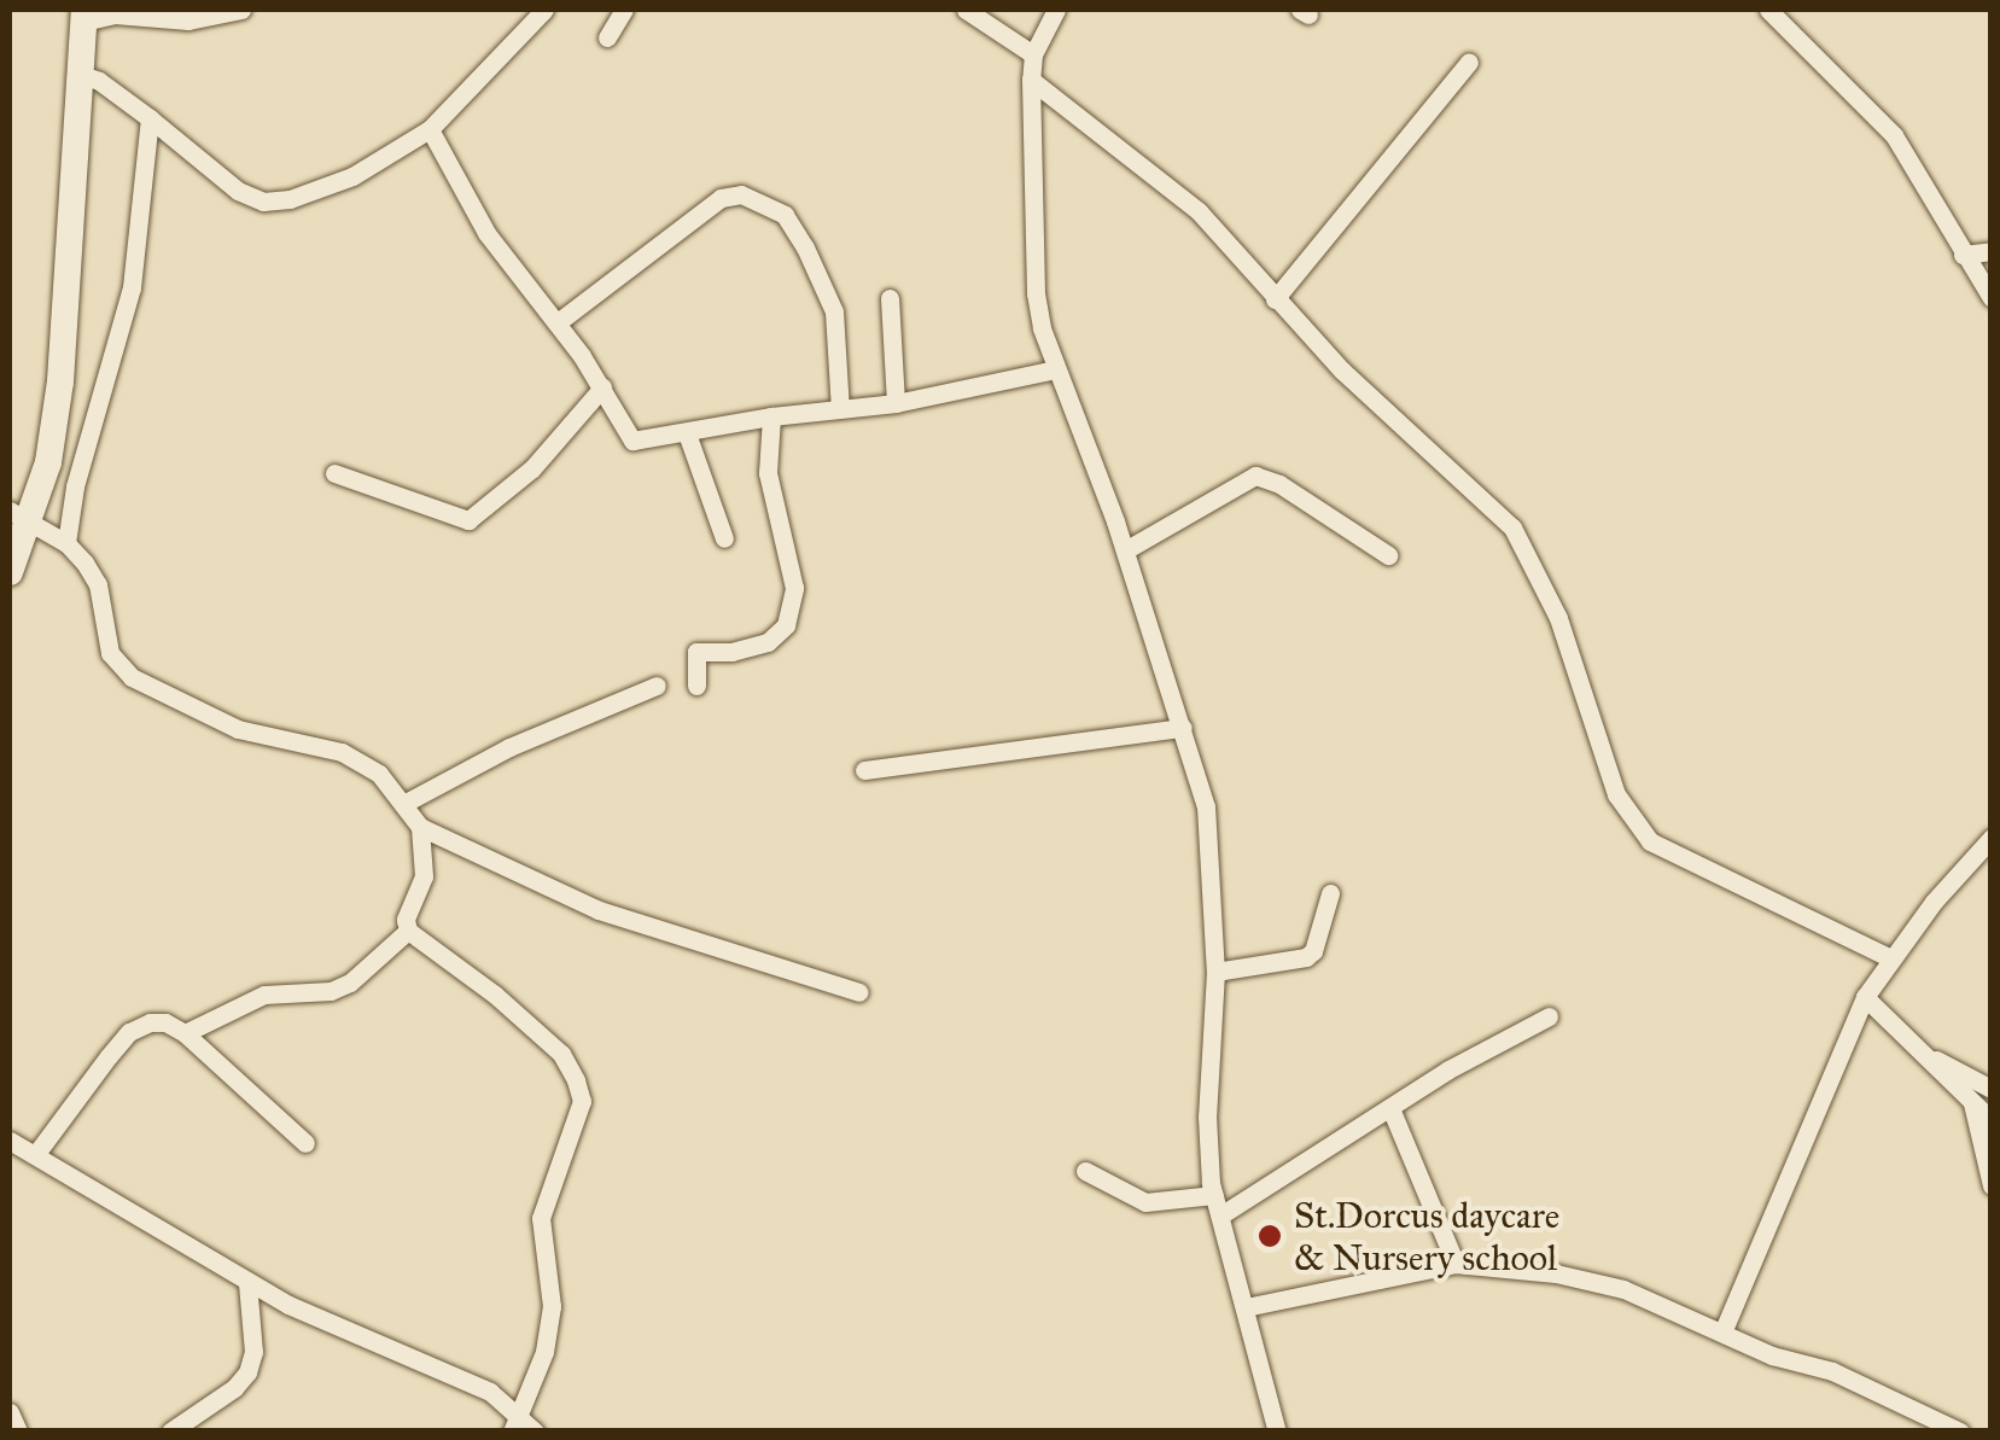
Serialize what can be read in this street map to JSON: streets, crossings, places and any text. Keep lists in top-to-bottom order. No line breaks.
{"places":["St.Dorcus daycare & Nursery school"]}
